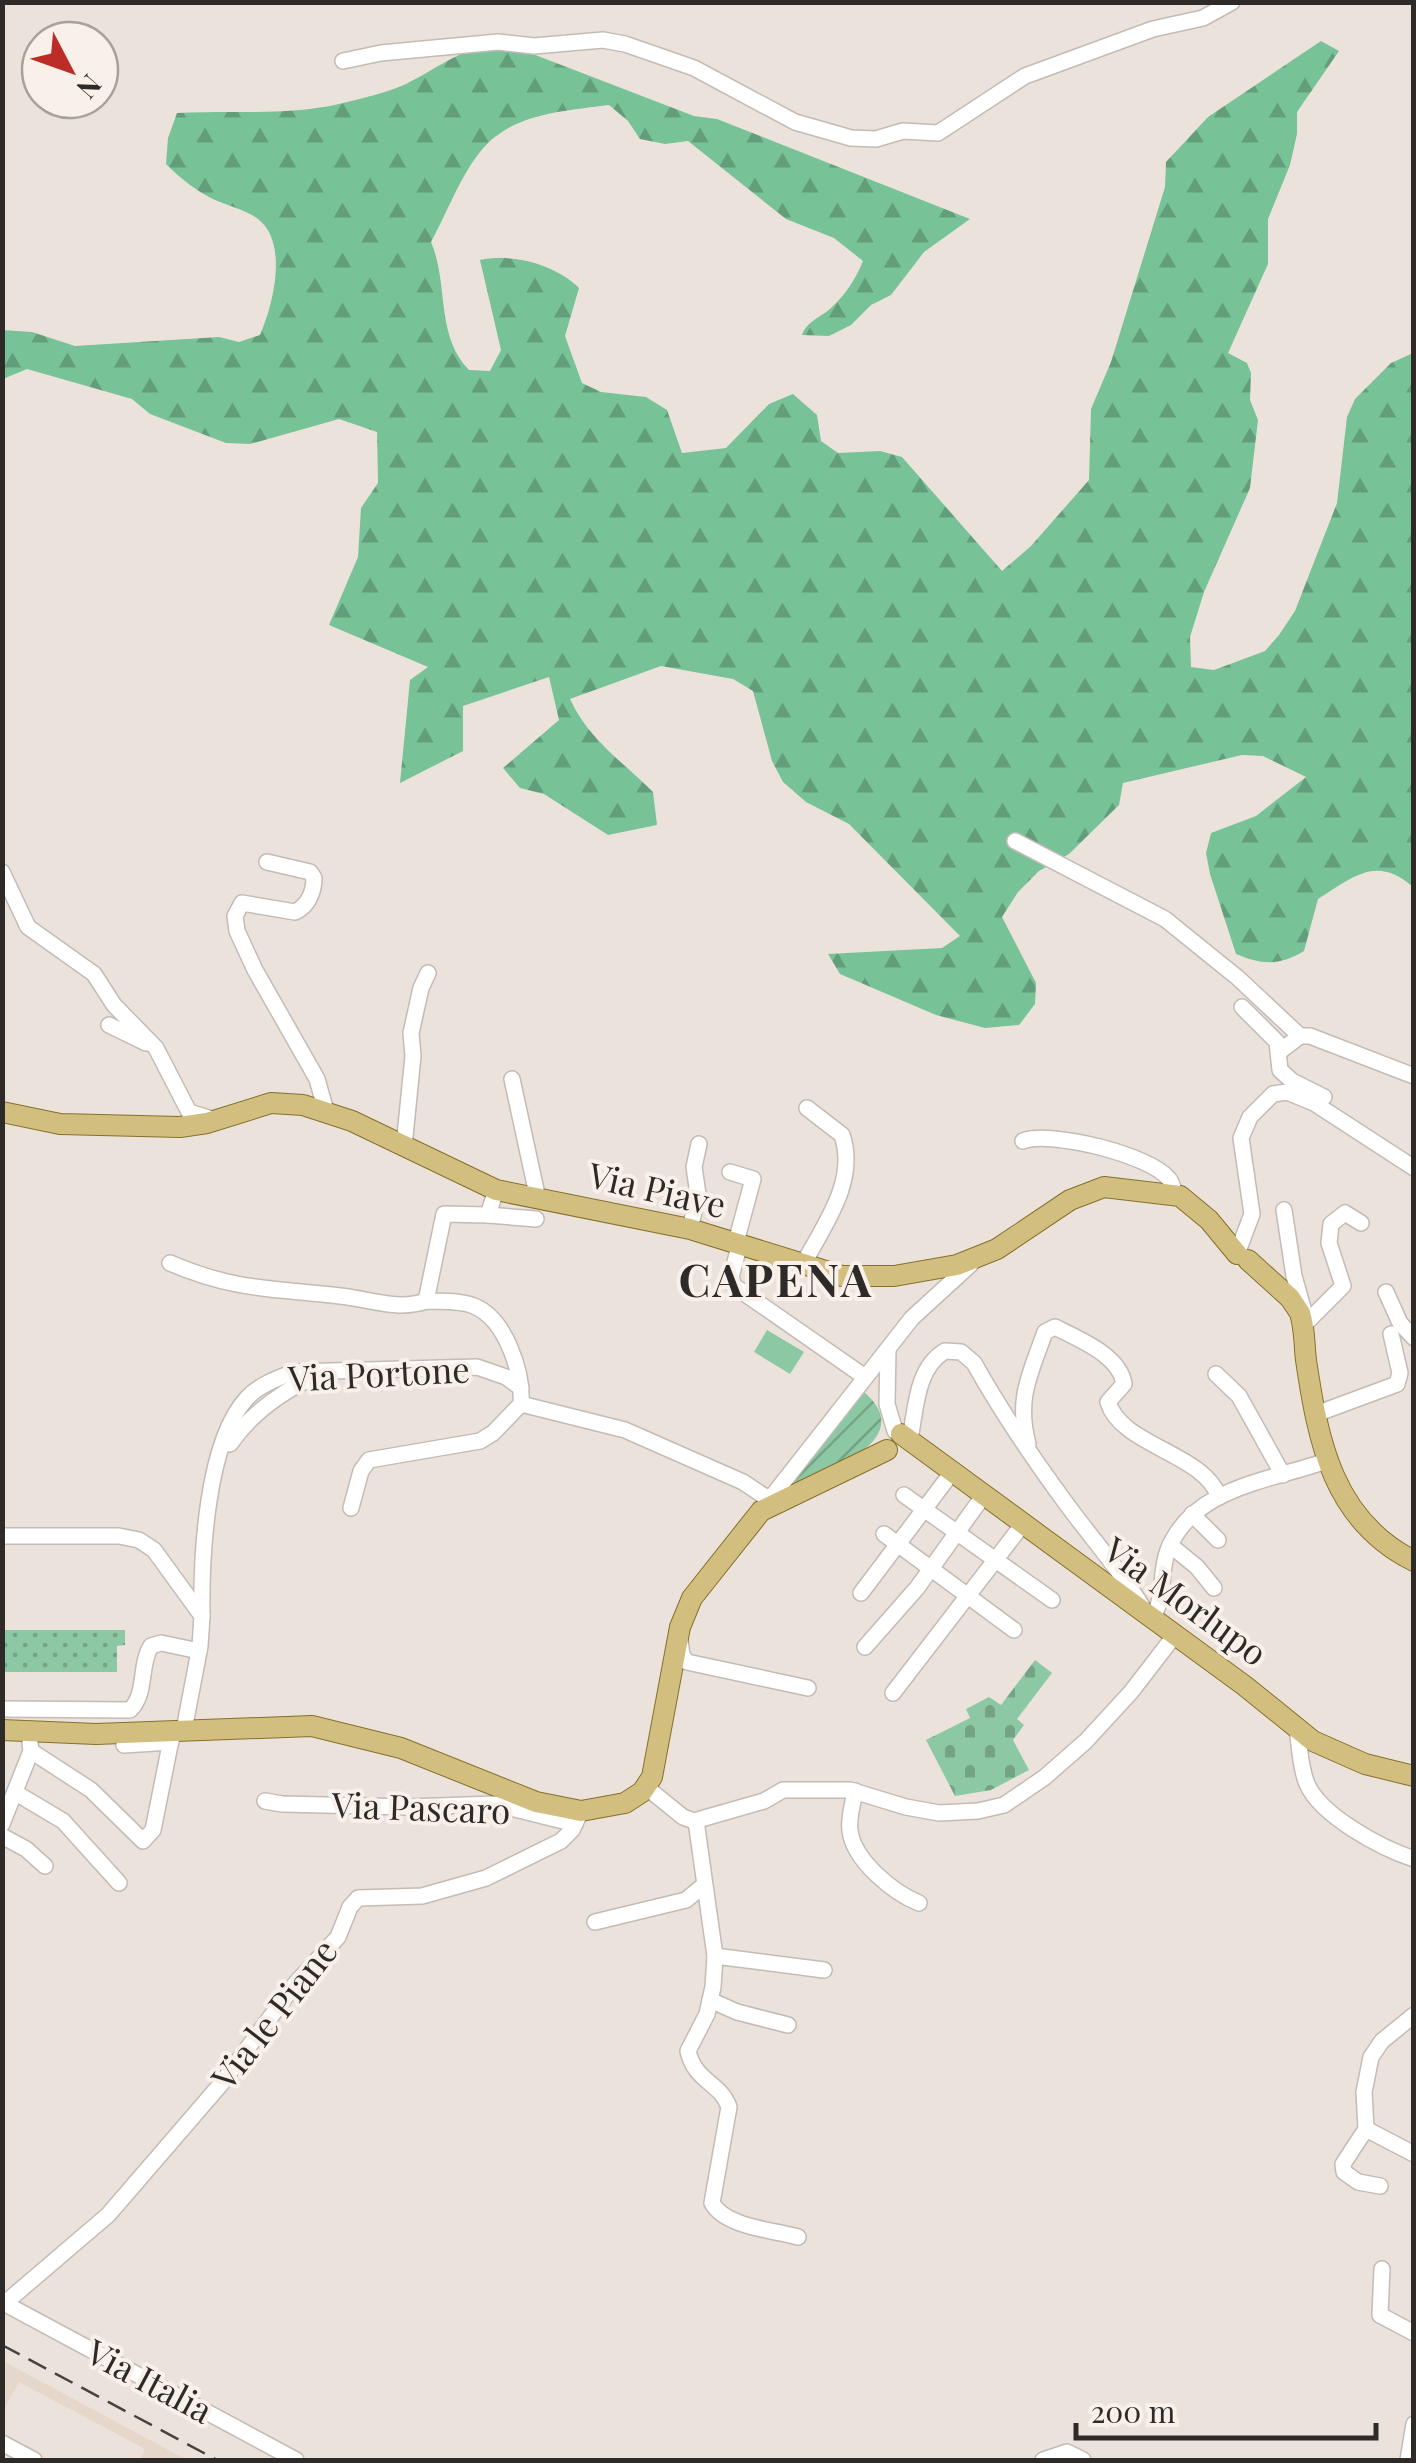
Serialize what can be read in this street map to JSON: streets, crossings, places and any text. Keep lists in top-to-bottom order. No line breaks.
{"streets":{"main road":["Via Piave","Via Morlupo"],"street":["Via Portone","Via Pascaro","Via le Piane","Via Italia"]},"crossings":[["Via Pascaro","Via le Piane"],["Via le Piane","Via Italia"]],"districts":["CAPENA"],"scale_bar":"200 m","north":"bottom right"}
